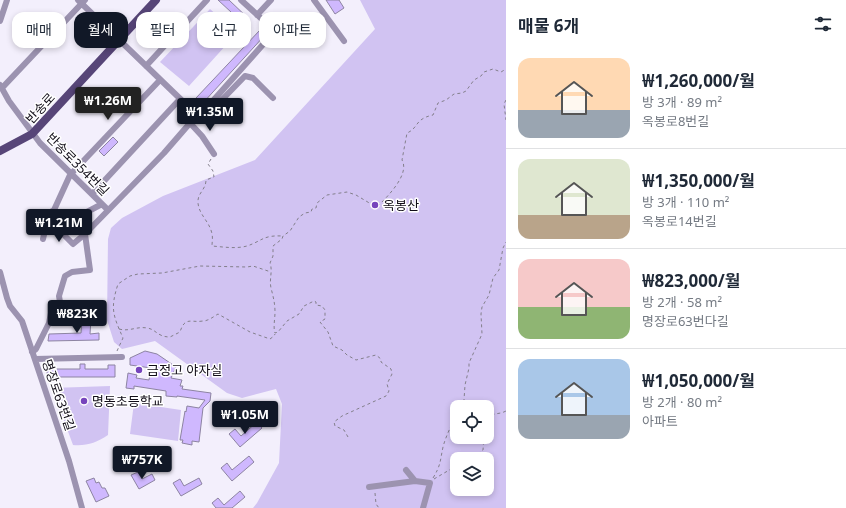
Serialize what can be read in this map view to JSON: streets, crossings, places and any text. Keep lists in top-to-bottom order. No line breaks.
{"streets":{"main road":["반송로"],"street":["반송로354번길","명장로63번길"]},"crossings":[["반송로","반송로354번길"]],"places":["옥봉산","금정고 야자실","명동초등학교"],"page":{"heading":"매물 6개","chip":["매매","월세","필터","신규","아파트"],"list":[{"name":"₩1,260,000/월","note":"방 3개 · 89 m² · 옥봉로8번길"},{"name":"₩1,350,000/월","note":"방 3개 · 110 m² · 옥봉로14번길"},{"name":"₩823,000/월","note":"방 2개 · 58 m² · 명장로63번다길"},{"name":"₩1,050,000/월","note":"방 2개 · 80 m² · 아파트"}],"price":["₩1.26M","₩1.35M","₩1.21M","₩823K","₩1.05M","₩757K"]}}
